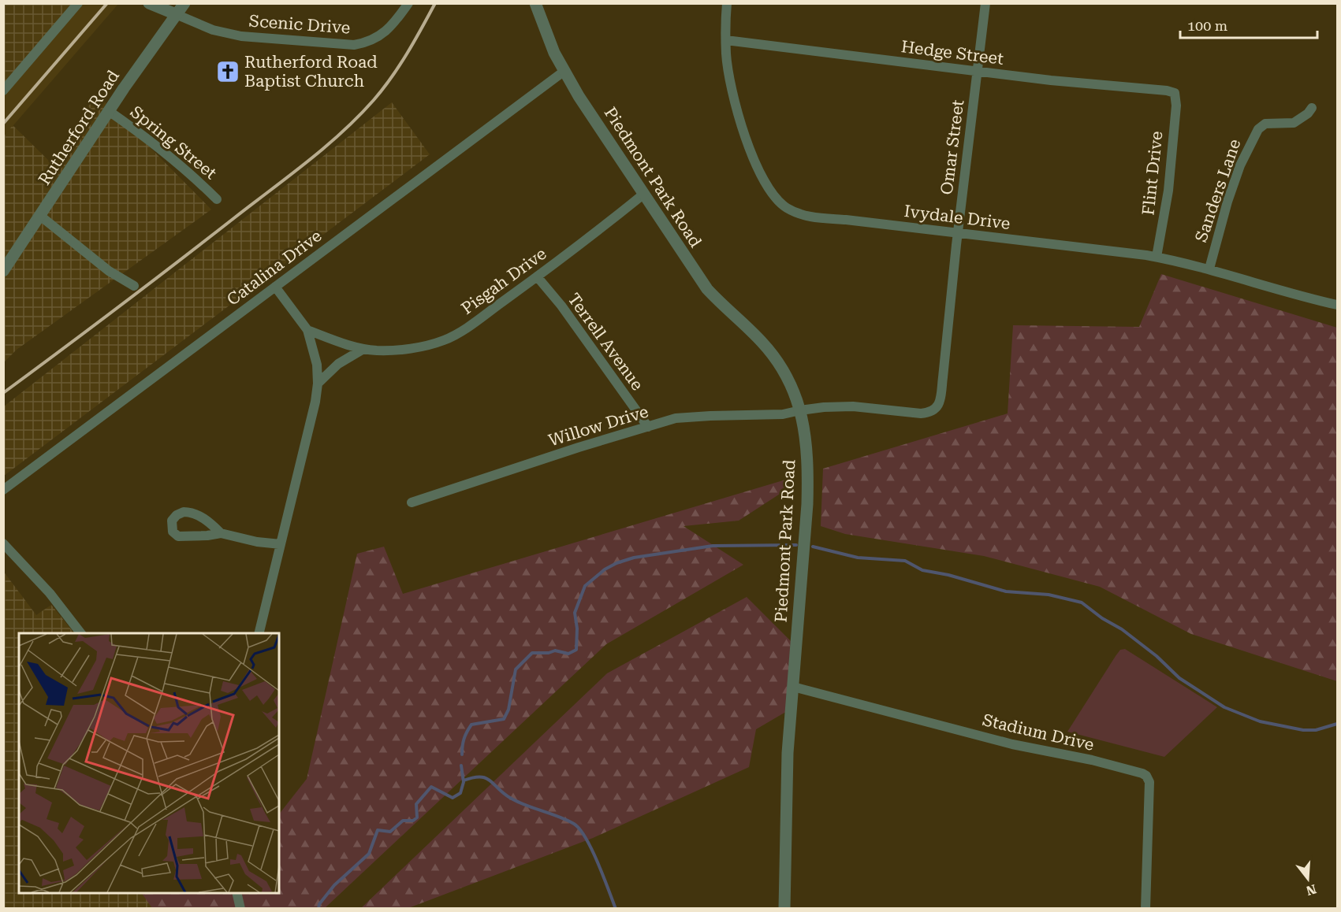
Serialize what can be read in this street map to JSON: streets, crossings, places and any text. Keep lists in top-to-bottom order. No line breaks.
{"streets":{"street":["Scenic Drive","Hedge Street","Rutherford Road","Spring Street","Omar Street","Flint Drive","Piedmont Park Road","Sanders Lane","Ivydale Drive","Catalina Drive","Pisgah Drive","Terrell Avenue","Willow Drive","Stadium Drive"]},"crossings":[["Scenic Drive","Rutherford Road"],["Hedge Street","Omar Street"],["Hedge Street","Flint Drive"],["Hedge Street","Ivydale Drive"],["Rutherford Road","Spring Street"],["Omar Street","Ivydale Drive"],["Omar Street","Willow Drive"],["Flint Drive","Ivydale Drive"],["Piedmont Park Road","Catalina Drive"],["Piedmont Park Road","Pisgah Drive"],["Piedmont Park Road","Willow Drive"],["Piedmont Park Road","Stadium Drive"],["Sanders Lane","Ivydale Drive"],["Pisgah Drive","Terrell Avenue"],["Terrell Avenue","Willow Drive"]],"places":{"church":["Rutherford Road Baptist Church"]},"scale_bar":"100 m","north":"bottom"}
